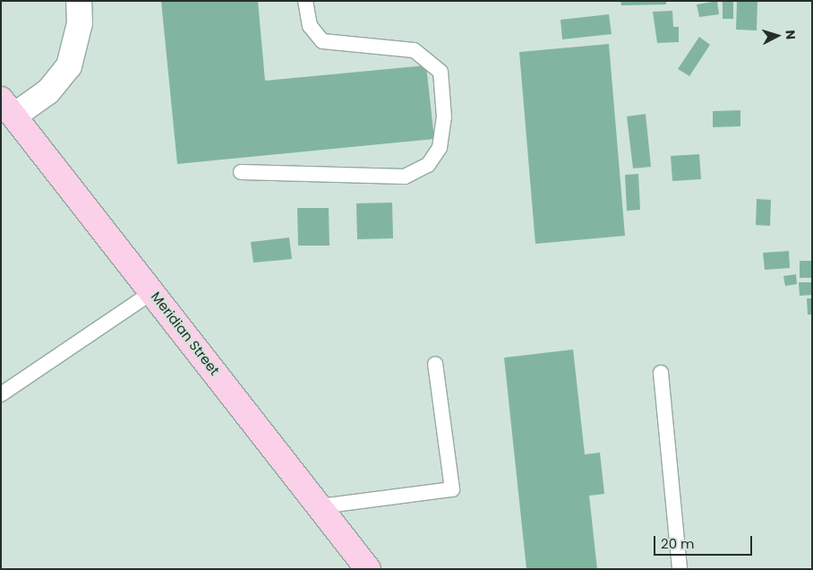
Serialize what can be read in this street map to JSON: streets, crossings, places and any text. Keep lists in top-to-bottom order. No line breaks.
{"streets":{"main road":["Meridian Street"]},"scale_bar":"20 m","north":"right"}
